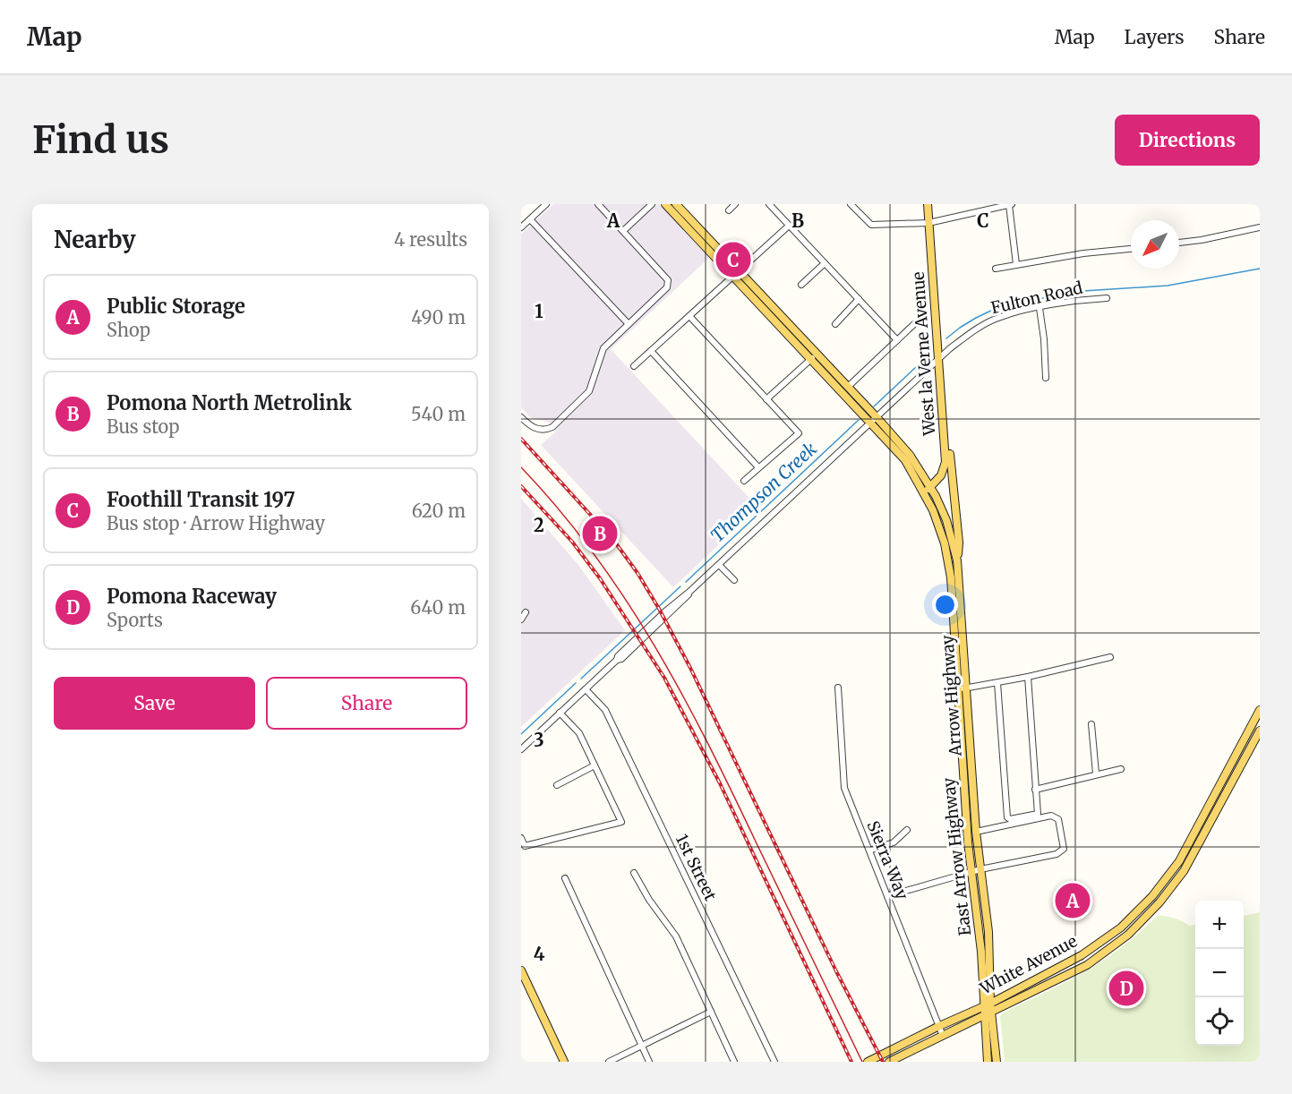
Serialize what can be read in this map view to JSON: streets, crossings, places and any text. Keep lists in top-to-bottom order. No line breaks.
{"streets":{"main road":["West la Verne Avenue","Arrow Highway","East Arrow Highway","White Avenue"],"street":["Fulton Road","Sierra Way","1st Street"]},"crossings":[["Fulton Road","West la Verne Avenue"],["Fulton Road","Arrow Highway"],["Fulton Road","1st Street"],["West la Verne Avenue","Arrow Highway"],["West la Verne Avenue","East Arrow Highway"],["Arrow Highway","East Arrow Highway"],["Arrow Highway","White Avenue"],["East Arrow Highway","White Avenue"],["Sierra Way","White Avenue"]],"water":["Thompson Creek"],"north":"bottom left","page":{"header":"Map","nav":["Map","Layers","Share"],"buttons":["Directions",["Save","Share"]],"title":"Find us","heading":["Nearby","4 results"],"pins":["C","B","A","D"],"list":[{"mark":"A","name":"Public Storage","note":"Shop","value":"490 m"},{"mark":"B","name":"Pomona North Metrolink","note":"Bus stop","value":"540 m"},{"mark":"C","name":"Foothill Transit 197","note":"Bus stop · Arrow Highway","value":"620 m"},{"mark":"D","name":"Pomona Raceway","note":"Sports","value":"640 m"}],"map_buttons":["+","−"]},"grid":{"columns":["A","B","C"],"rows":["1","2","3","4"]}}
